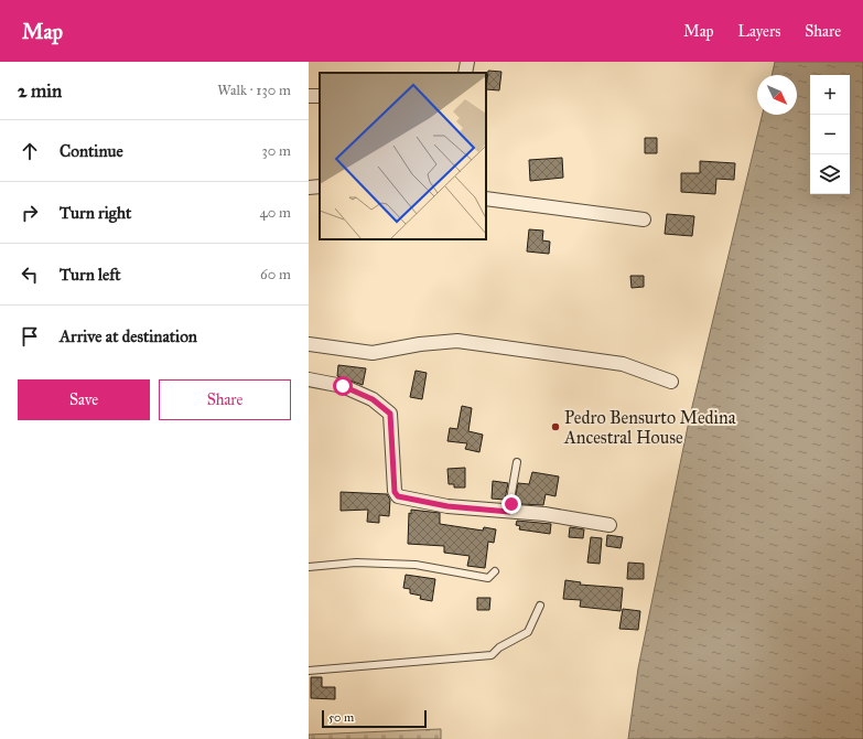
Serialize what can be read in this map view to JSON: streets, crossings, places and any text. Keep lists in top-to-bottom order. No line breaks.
{"places":["Pedro Bensurto Medina Ancestral House"],"scale_bar":"50 m","north":"bottom right","page":{"header":"Map","nav":["Map","Layers","Share"],"heading":["2 min","Walk · 130 m"],"map_buttons":["+","−"],"list":[["Continue","30 m"],["Turn right","40 m"],["Turn left","60 m"],"Arrive at destination"],"buttons":["Save","Share"],"scale":"50 m"}}
